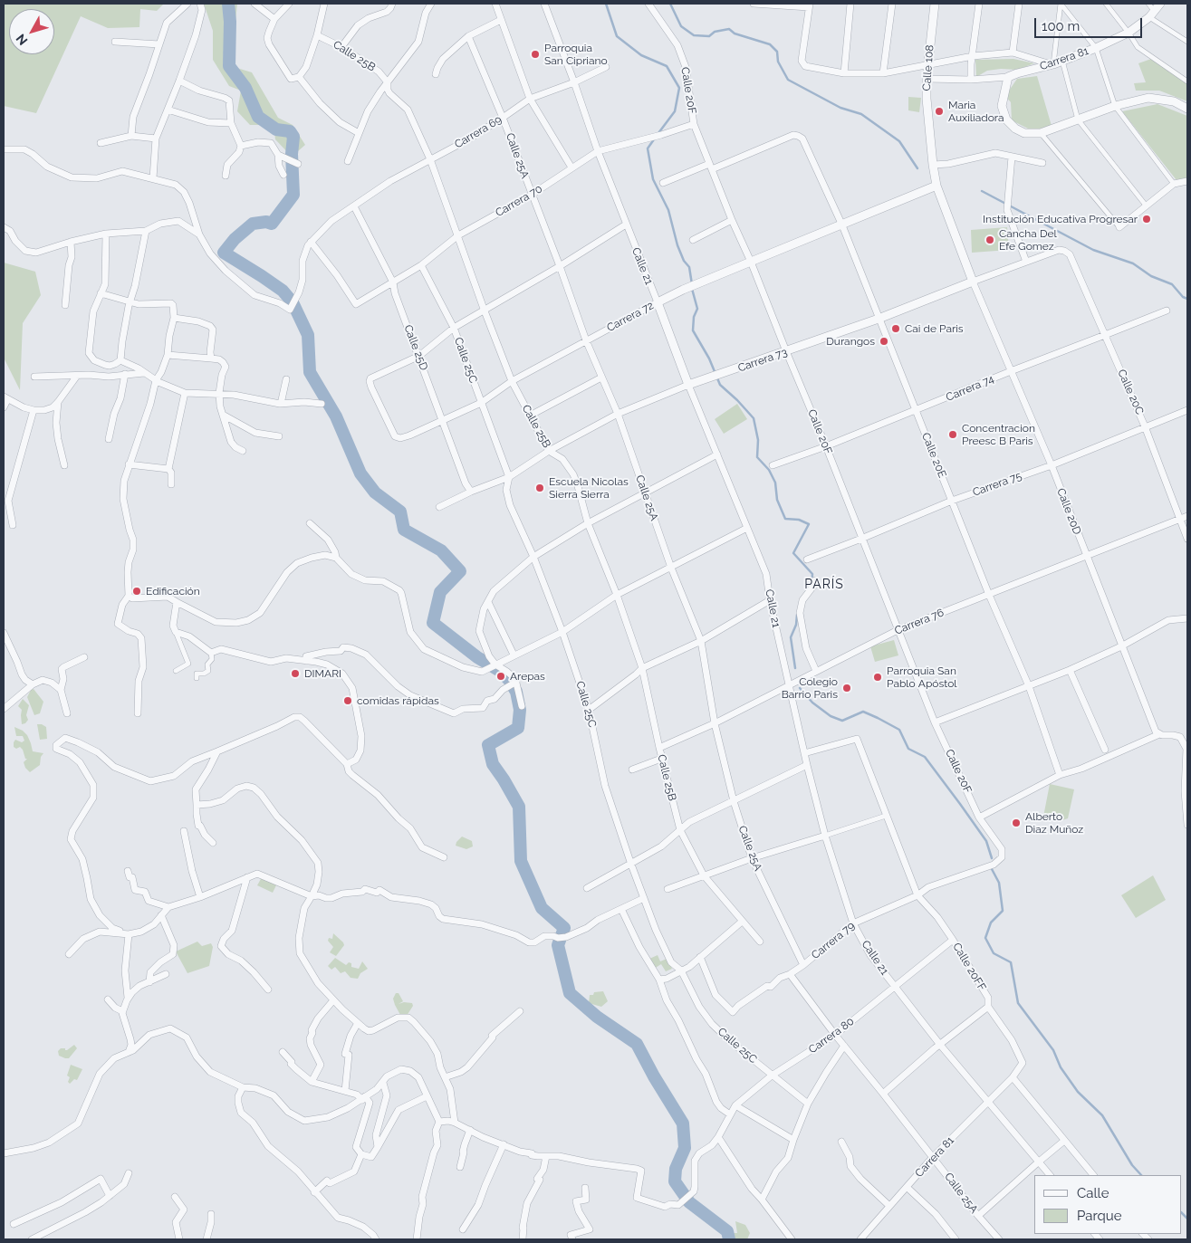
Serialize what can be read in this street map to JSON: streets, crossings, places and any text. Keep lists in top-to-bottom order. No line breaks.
{"streets":{"street":["Calle 25B","Carrera 81","Calle 108","Calle 20F","Carrera 69","Calle 25A","Carrera 70","Calle 21","Carrera 72","Calle 25D","Calle 25C","Carrera 73","Carrera 74","Calle 20C","Calle 20E","Carrera 75","Calle 20D","Carrera 76","Carrera 79","Calle 20FF","Carrera 80"]},"crossings":[["Calle 25B","Carrera 69"],["Calle 25B","Carrera 70"],["Calle 25B","Carrera 72"],["Calle 25B","Carrera 73"],["Calle 25B","Carrera 76"],["Carrera 81","Calle 25A"],["Carrera 81","Calle 21"],["Carrera 81","Calle 20FF"],["Calle 108","Carrera 72"],["Calle 108","Calle 20D"],["Calle 20F","Carrera 70"],["Calle 20F","Carrera 72"],["Calle 20F","Carrera 73"],["Calle 20F","Carrera 74"],["Calle 20F","Calle 20E"],["Calle 20F","Carrera 75"],["Calle 20F","Carrera 76"],["Calle 20F","Carrera 79"],["Carrera 69","Calle 25A"],["Carrera 69","Carrera 70"],["Carrera 69","Calle 21"],["Carrera 69","Calle 25D"],["Calle 25A","Carrera 70"],["Calle 25A","Carrera 72"],["Calle 25A","Carrera 73"],["Calle 25A","Carrera 76"],["Calle 25A","Carrera 79"],["Calle 25A","Carrera 80"],["Carrera 70","Calle 21"],["Carrera 70","Calle 25D"],["Carrera 70","Calle 25C"],["Calle 21","Carrera 72"],["Calle 21","Carrera 73"],["Calle 21","Carrera 76"],["Calle 21","Carrera 79"],["Calle 21","Calle 20FF"],["Calle 21","Carrera 80"],["Carrera 72","Calle 25D"],["Carrera 72","Calle 25C"],["Carrera 72","Calle 20E"],["Carrera 72","Calle 20D"],["Calle 25D","Carrera 73"],["Calle 25C","Carrera 73"],["Calle 25C","Carrera 80"],["Carrera 73","Calle 20C"],["Carrera 73","Calle 20E"],["Carrera 73","Calle 20D"],["Carrera 74","Calle 20C"],["Carrera 74","Calle 20E"],["Carrera 74","Calle 20D"],["Calle 20C","Carrera 75"],["Calle 20C","Carrera 76"],["Calle 20E","Carrera 75"],["Calle 20E","Carrera 76"],["Carrera 75","Calle 20D"],["Calle 20D","Carrera 76"],["Carrera 79","Calle 20FF"],["Calle 20FF","Carrera 80"]],"districts":["PARÍS"],"places":["Parroquia San Cipriano","Maria Auxiliadora","Institución Educativa Progresar","Cancha Del Efe Gomez","Cai de Paris","Durangos","Concentracion Preesc B Paris","Escuela Nicolas Sierra Sierra","Edificación","DIMARI","Arepas","Parroquia San Pablo Apóstol","Colegio Barrio Paris","comidas rápidas","Alberto Diaz Muñoz"],"legend":["Calle","Parque"],"scale_bar":"100 m","north":"bottom left"}
